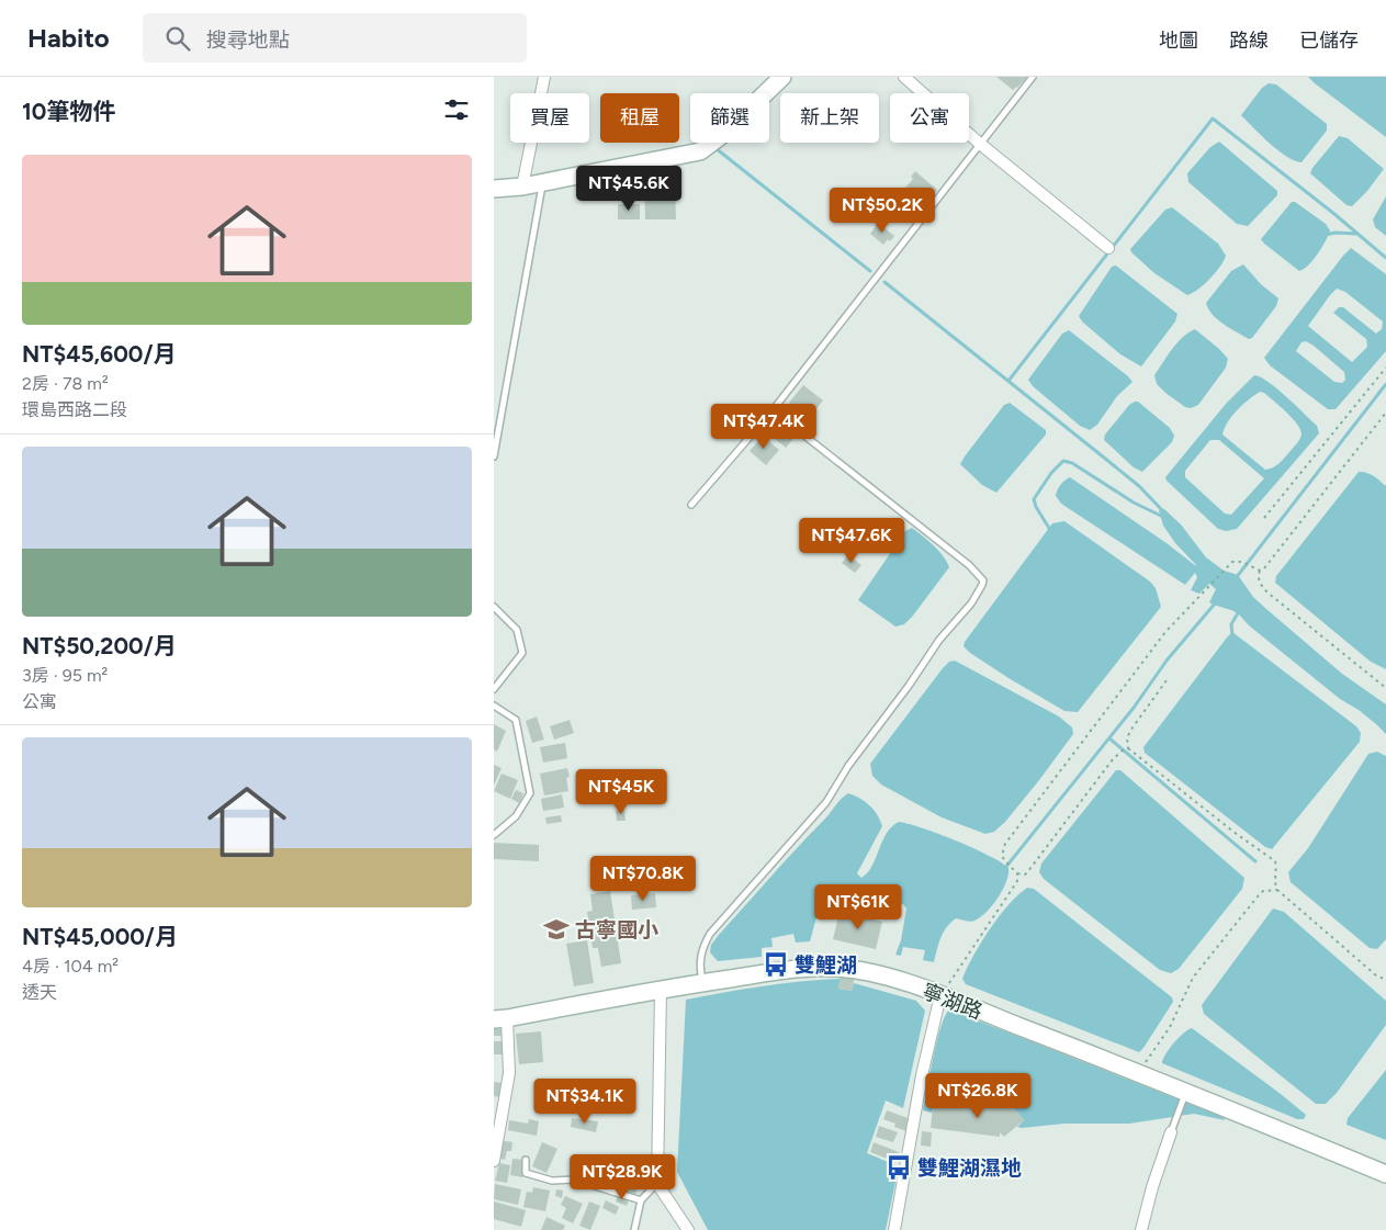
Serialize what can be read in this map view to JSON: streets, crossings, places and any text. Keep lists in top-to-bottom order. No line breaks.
{"streets":{"main road":["寧湖路"]},"places":{"school or university":["古寧國小"],"bus stop":["雙鯉湖","雙鯉湖濕地"]},"page":{"header":"Habito","search":"搜尋地點","nav":["地圖","路線","已儲存"],"heading":"10筆物件","chip":["買屋","租屋","篩選","新上架","公寓"],"list":[{"name":"NT$45,600/月","note":"2房 · 78 m² · 環島西路二段"},{"name":"NT$50,200/月","note":"3房 · 95 m² · 公寓"},{"name":"NT$45,000/月","note":"4房 · 104 m² · 透天"}],"price":["NT$45.6K","NT$50.2K","NT$47.4K","NT$47.6K","NT$45K","NT$70.8K","NT$61K","NT$26.8K","NT$34.1K","NT$28.9K"]}}
